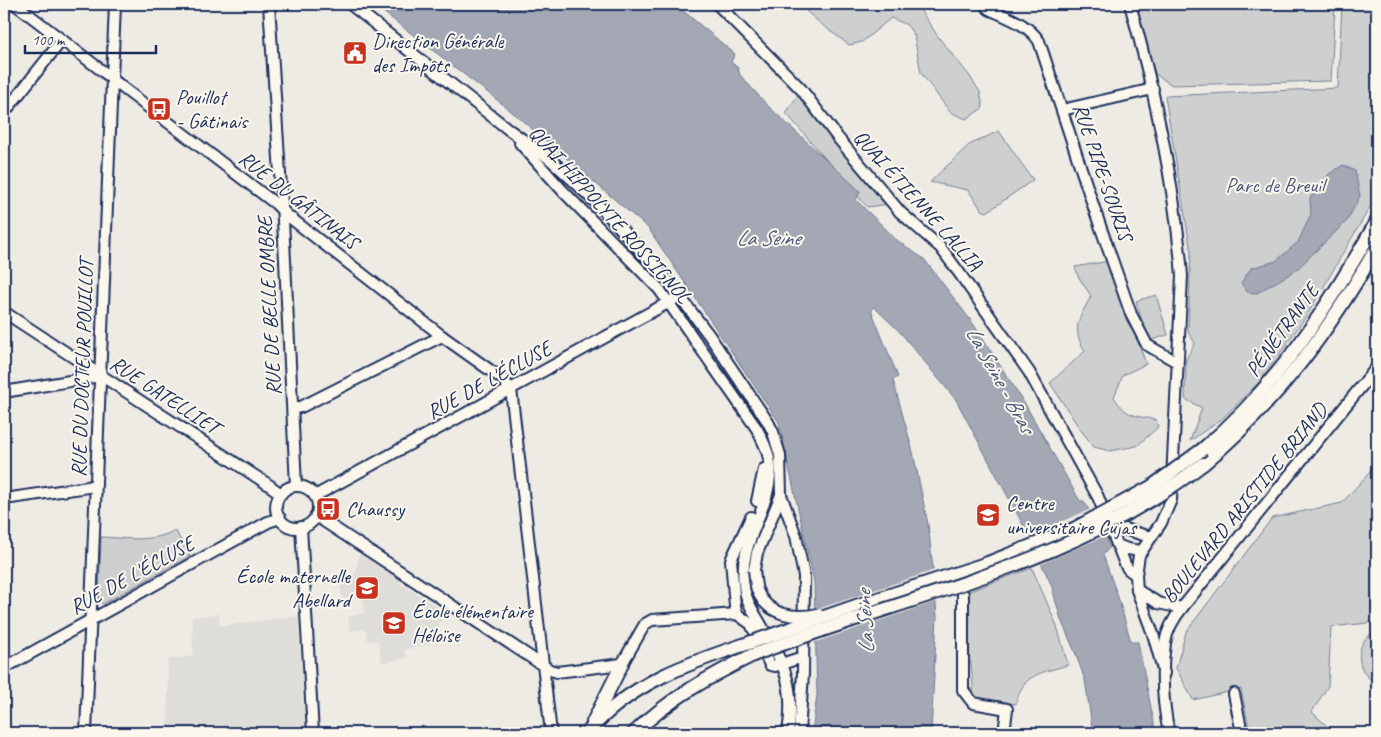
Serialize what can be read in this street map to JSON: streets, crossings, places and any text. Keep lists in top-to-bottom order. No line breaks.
{"streets":{"main road":["PÉNÉTRANTE"],"street":["RUE PIPE-SOURIS","RUE DU GÂTINAIS","QUAI ÉTIENNE LALLIA","QUAI HIPPOLYTE ROSSIGNOL","RUE DE BELLE OMBRE","RUE DU DOCTEUR POUILLOT","RUE DE L'ÉCLUSE","RUE GATELLIET","BOULEVARD ARISTIDE BRIAND"]},"crossings":[["RUE DU GÂTINAIS","RUE DE BELLE OMBRE"],["RUE DU GÂTINAIS","RUE DU DOCTEUR POUILLOT"],["RUE DU GÂTINAIS","RUE DE L'ÉCLUSE"],["QUAI HIPPOLYTE ROSSIGNOL","RUE DE L'ÉCLUSE"],["RUE DE BELLE OMBRE","RUE DE L'ÉCLUSE"],["RUE DE BELLE OMBRE","RUE GATELLIET"],["RUE DU DOCTEUR POUILLOT","RUE DE L'ÉCLUSE"],["RUE DU DOCTEUR POUILLOT","RUE GATELLIET"],["RUE DE L'ÉCLUSE","RUE GATELLIET"]],"water":["La Seine","La Seine - Bras"],"parks":["Parc de Breuil"],"places":{"public building":["Direction Générale des Impôts"],"bus stop":["Pouillot - Gâtinais","Chaussy"],"school or university":["Centre universitaire Cujas","École maternelle Abellard","École élémentaire Héloïse"]},"scale_bar":"100 m"}
